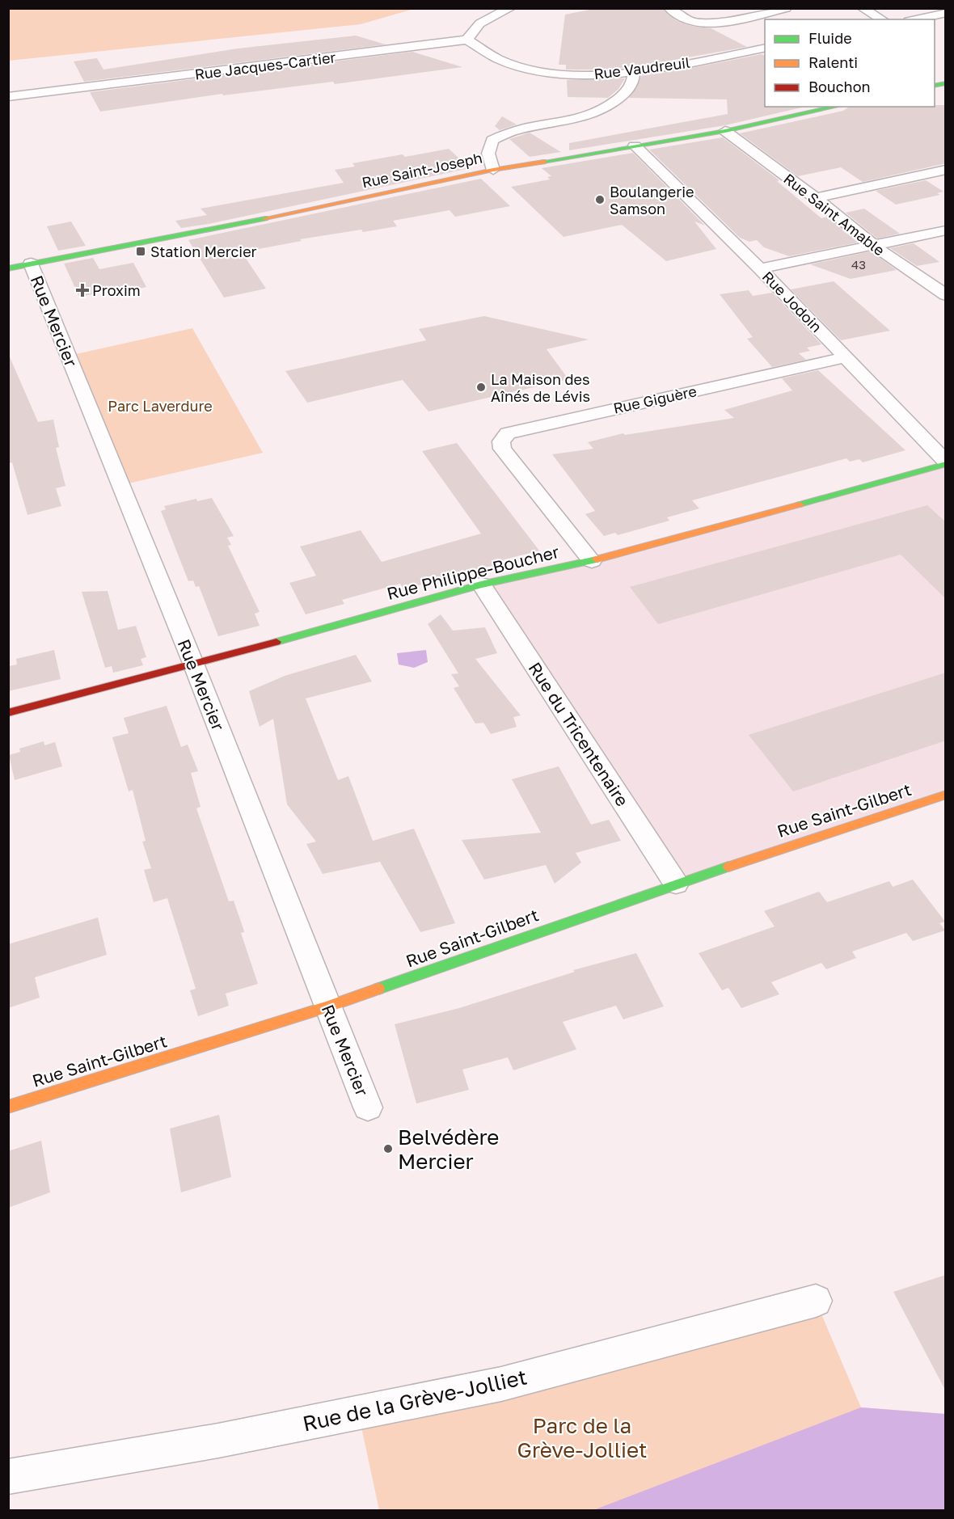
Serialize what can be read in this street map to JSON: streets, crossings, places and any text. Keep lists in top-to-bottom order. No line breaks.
{"streets":{"street":["Rue Jacques-Cartier","Rue Vaudreuil","Rue Saint-Joseph","Rue Saint Amable","Rue Jodoin","Rue Mercier","Rue Giguère","Rue Philippe-Boucher","Rue du Tricentenaire","Rue Saint-Gilbert","Rue de la Grève-Jolliet"]},"crossings":[["Rue Jacques-Cartier","Rue Vaudreuil"],["Rue Saint-Joseph","Rue Saint Amable"],["Rue Saint-Joseph","Rue Jodoin"],["Rue Saint-Joseph","Rue Mercier"],["Rue Jodoin","Rue Giguère"],["Rue Jodoin","Rue Philippe-Boucher"],["Rue Mercier","Rue Philippe-Boucher"],["Rue Mercier","Rue Saint-Gilbert"],["Rue Giguère","Rue Philippe-Boucher"],["Rue Philippe-Boucher","Rue du Tricentenaire"],["Rue du Tricentenaire","Rue Saint-Gilbert"]],"parks":["Parc Laverdure","Parc de la Grève-Jolliet"],"places":{"other":["Boulangerie Samson","La Maison des Aînés de Lévis","Belvédère Mercier"],"transit":["Station Mercier"],"health":["Proxim"]},"house_numbers":["43"],"legend":["Fluide","Ralenti","Bouchon"]}
